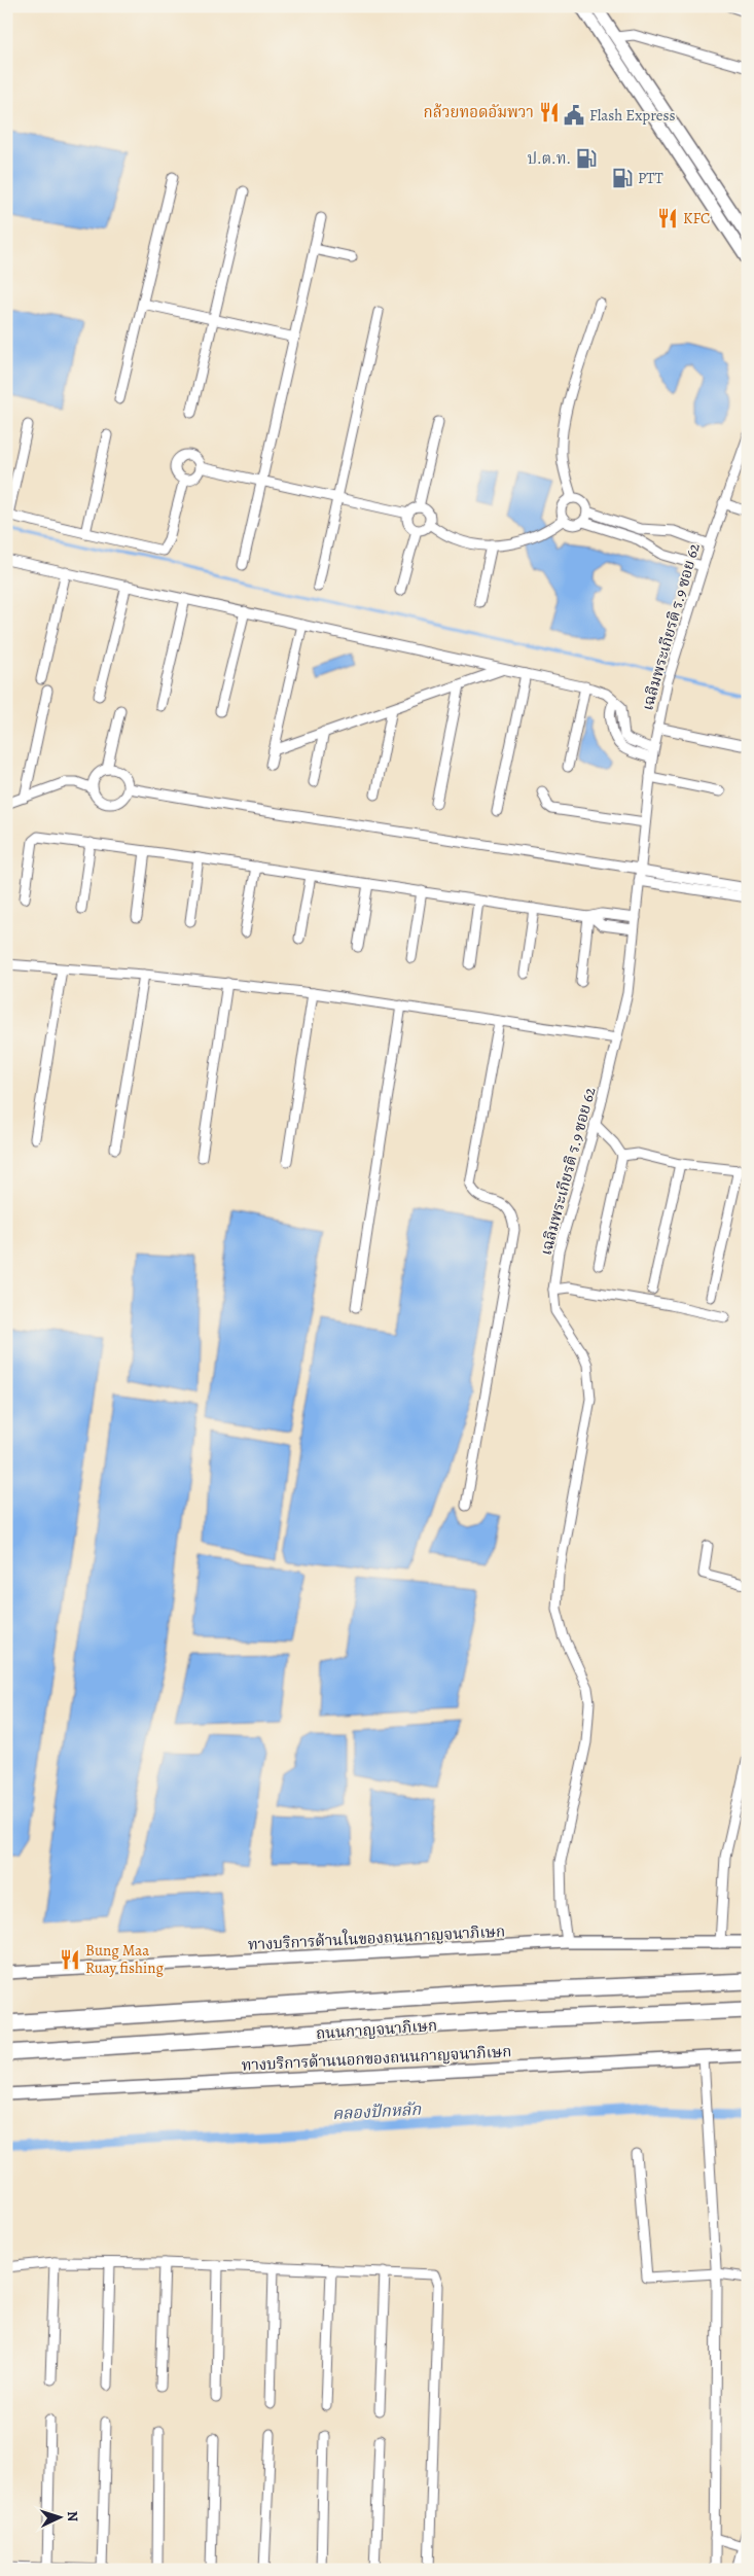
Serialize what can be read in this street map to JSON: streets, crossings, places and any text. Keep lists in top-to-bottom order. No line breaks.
{"streets":{"highway":["ถนนกาญจนาภิเษก"],"main road":["ทางบริการด้านในของถนนกาญจนาภิเษก","ทางบริการด้านนอกของถนนกาญจนาภิเษก"],"street":["เฉลิมพระเกียรติ ร.9 ซอย 62"]},"crossings":[["เฉลิมพระเกียรติ ร.9 ซอย 62","ทางบริการด้านในของถนนกาญจนาภิเษก"]],"water":["คลองปักหลัก"],"places":{"restaurant":["กล้วยทอดอัมพวา","KFC","Bung Maa Ruay fishing"],"public building":["Flash Express"],"fuel station":["ป.ต.ท.","PTT"]},"north":"right"}
